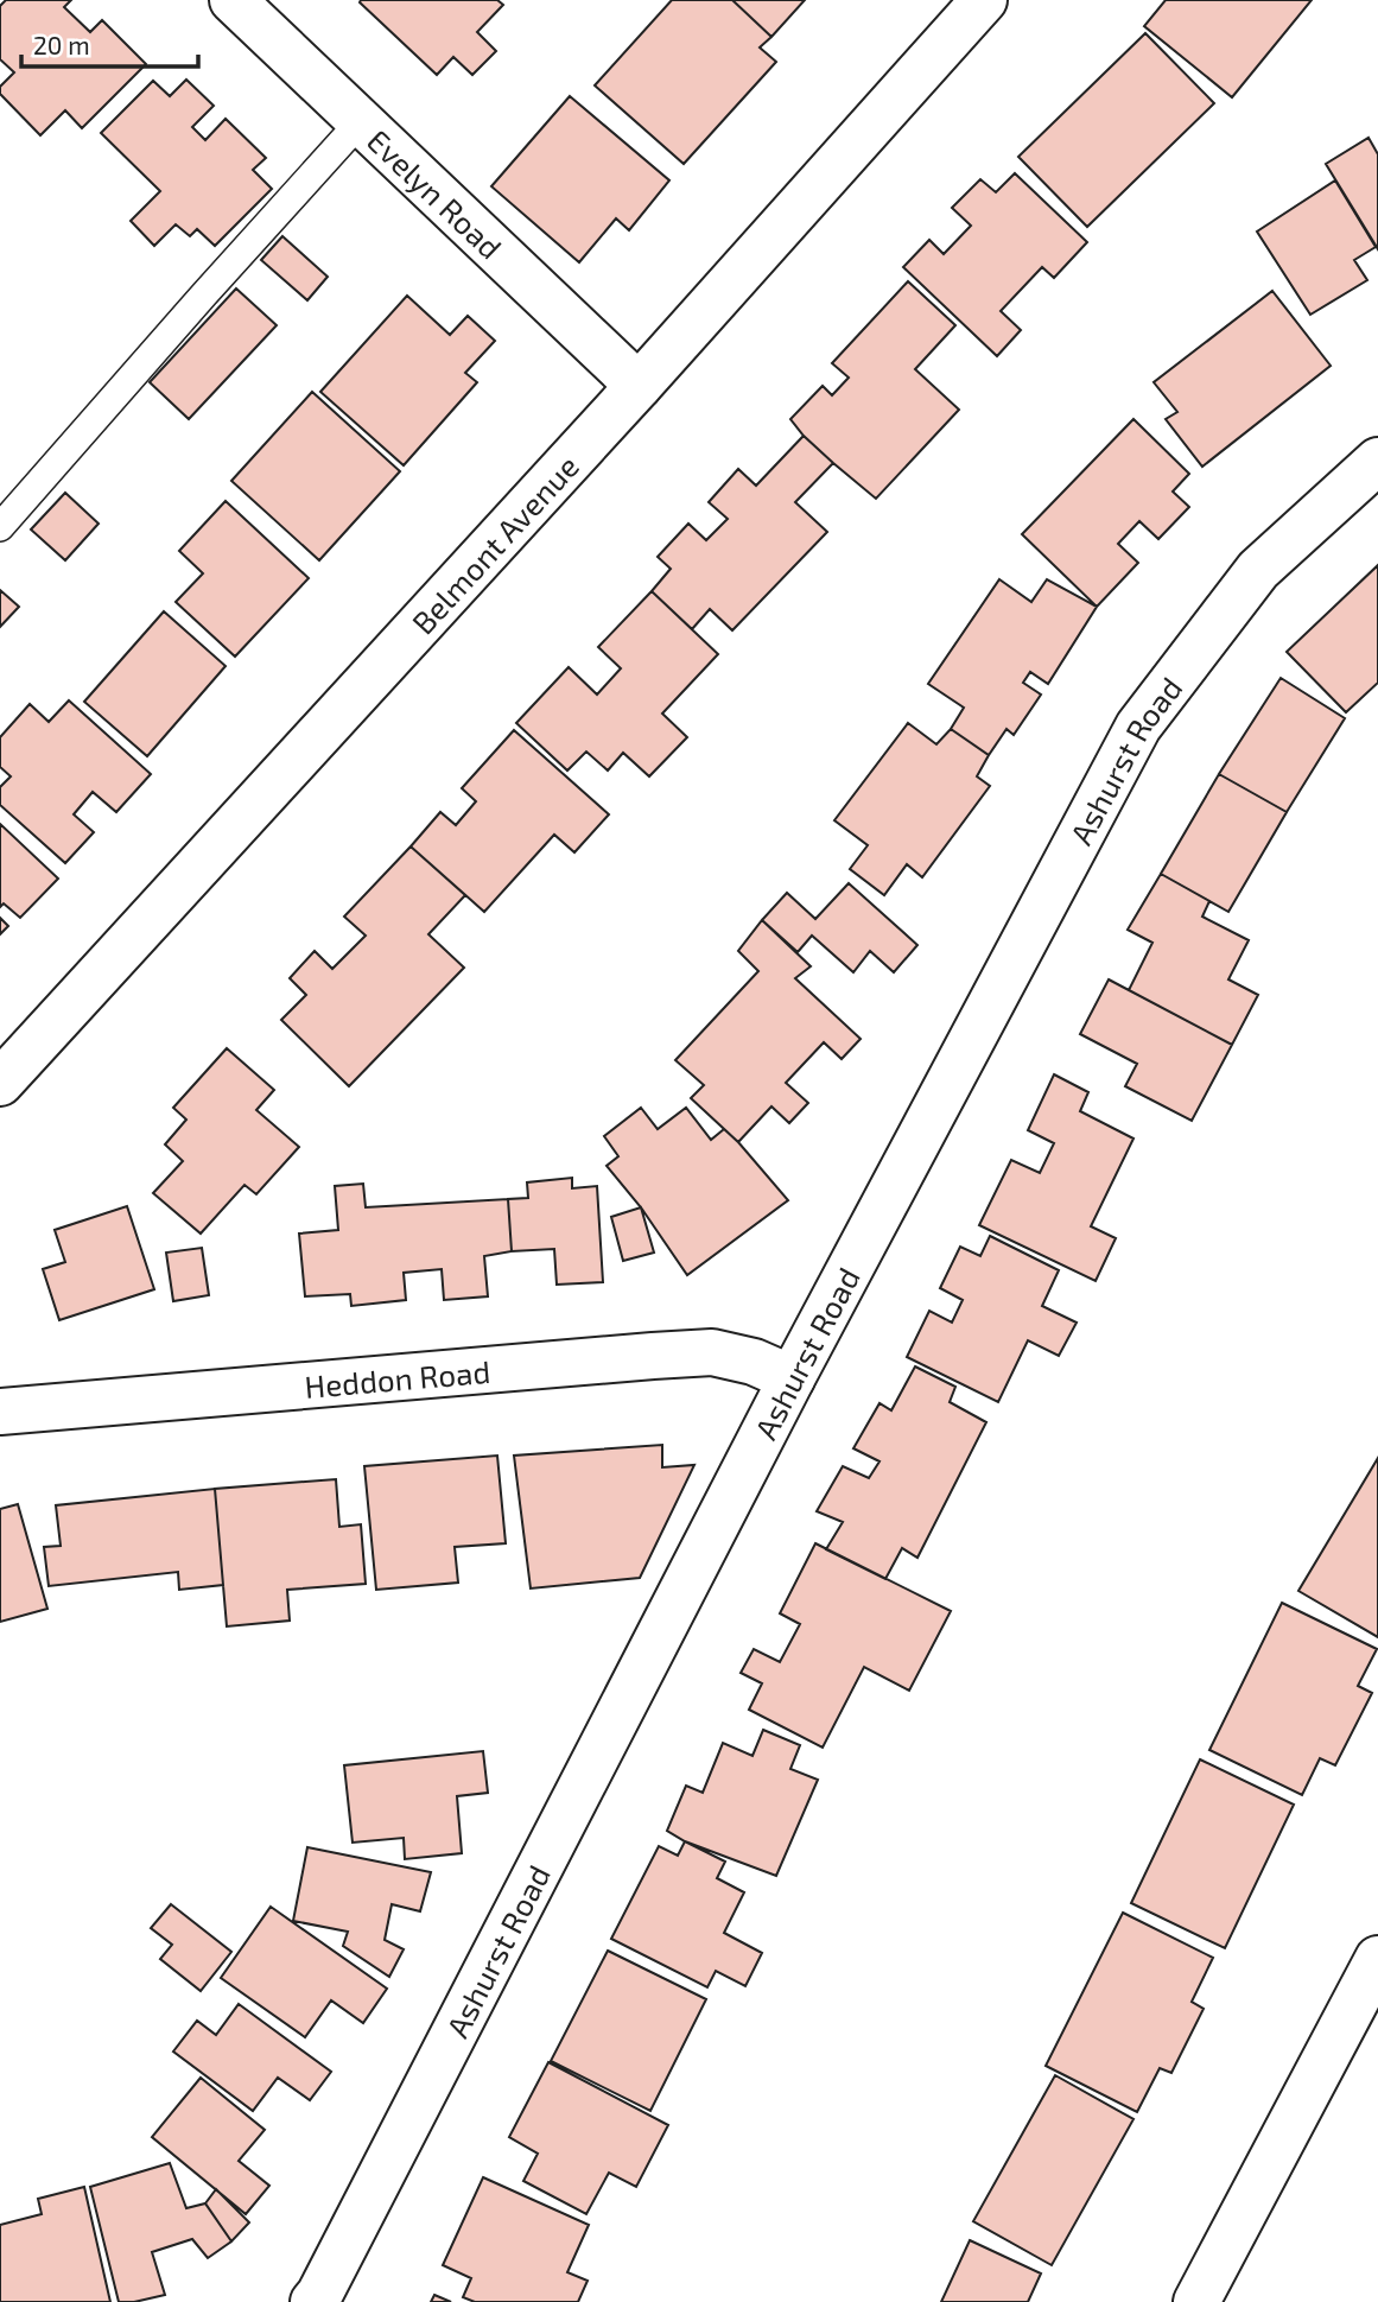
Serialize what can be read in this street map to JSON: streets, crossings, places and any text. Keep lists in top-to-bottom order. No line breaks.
{"streets":{"street":["Evelyn Road","Belmont Avenue","Ashurst Road","Heddon Road"]},"crossings":[["Evelyn Road","Belmont Avenue"],["Ashurst Road","Heddon Road"]],"scale_bar":"20 m"}
